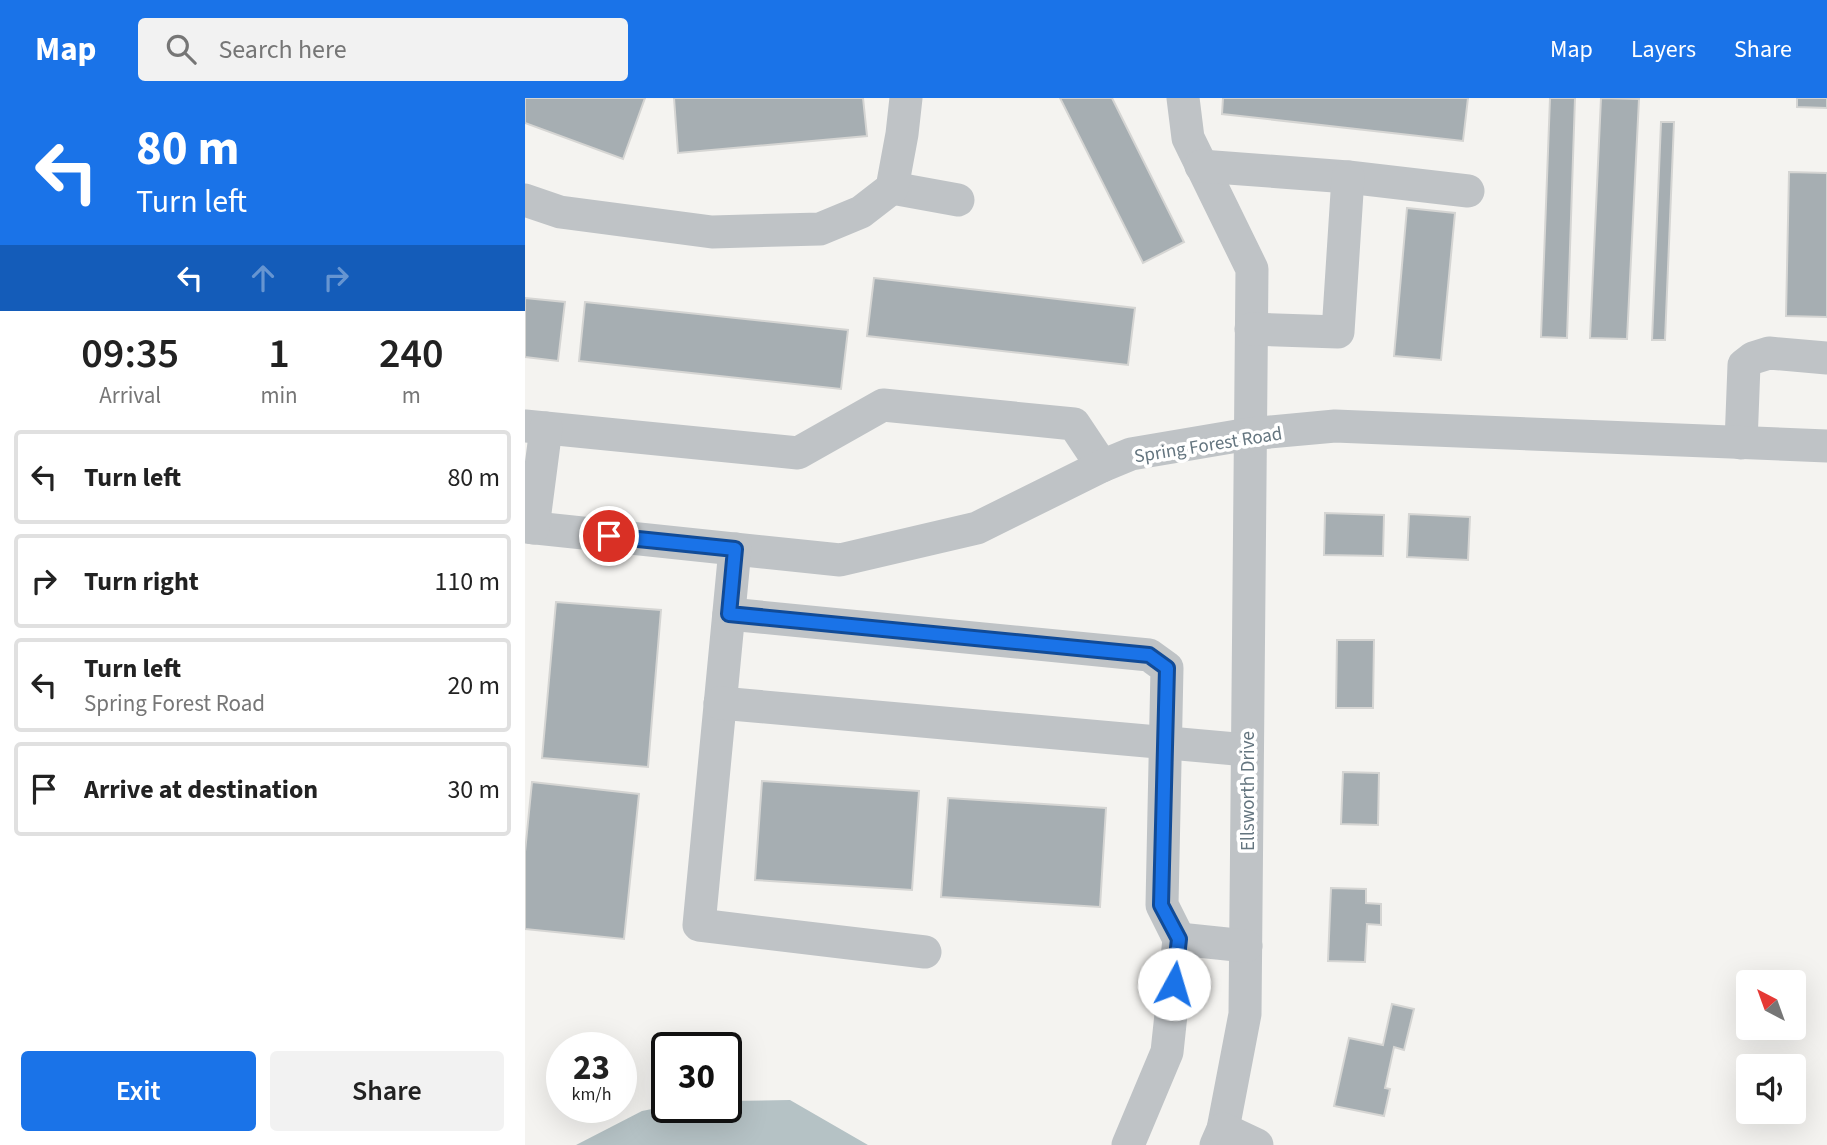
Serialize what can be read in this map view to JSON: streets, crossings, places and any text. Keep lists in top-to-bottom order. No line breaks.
{"streets":{"street":["Spring Forest Road","Ellsworth Drive"]},"crossings":[["Spring Forest Road","Ellsworth Drive"]],"north":"top left","page":{"header":"Map","search":"Search here","nav":["Map","Layers","Share"],"turn":["80 m","Turn left"],"eta":["09:35","Arrival","1","min","240","m"],"list":[{"name":"Turn left","value":"80 m"},{"name":"Turn right","value":"110 m"},{"name":"Turn left","note":"Spring Forest Road","value":"20 m"},{"name":"Arrive at destination","value":"30 m"}],"speed":"23 km/h","limit":"30","buttons":["Exit","Share"]}}
